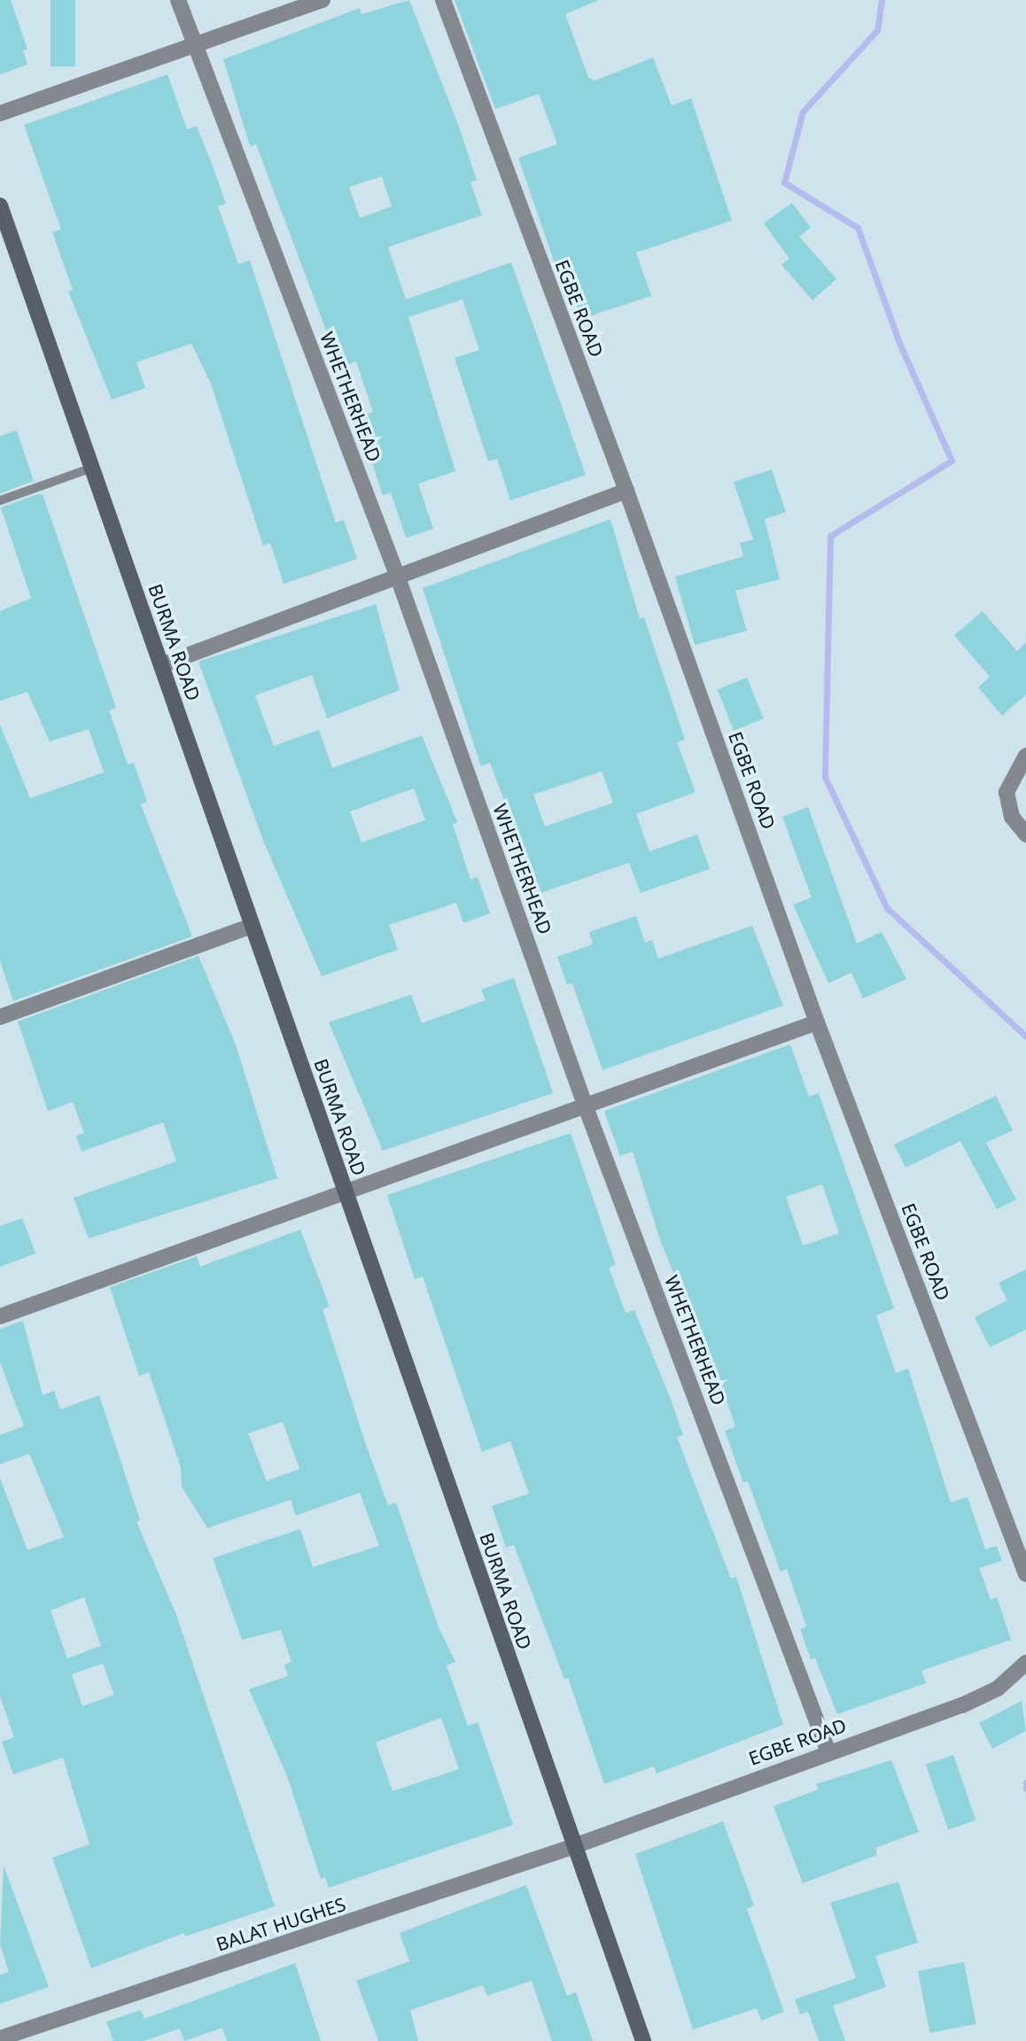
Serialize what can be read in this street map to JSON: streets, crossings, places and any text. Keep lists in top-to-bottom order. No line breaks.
{"streets":{"street":["EGBE ROAD","WHETHERHEAD","BURMA ROAD","BALAT HUGHES"]},"crossings":[["EGBE ROAD","WHETHERHEAD"],["EGBE ROAD","BURMA ROAD"],["EGBE ROAD","BALAT HUGHES"],["BURMA ROAD","BALAT HUGHES"]]}
